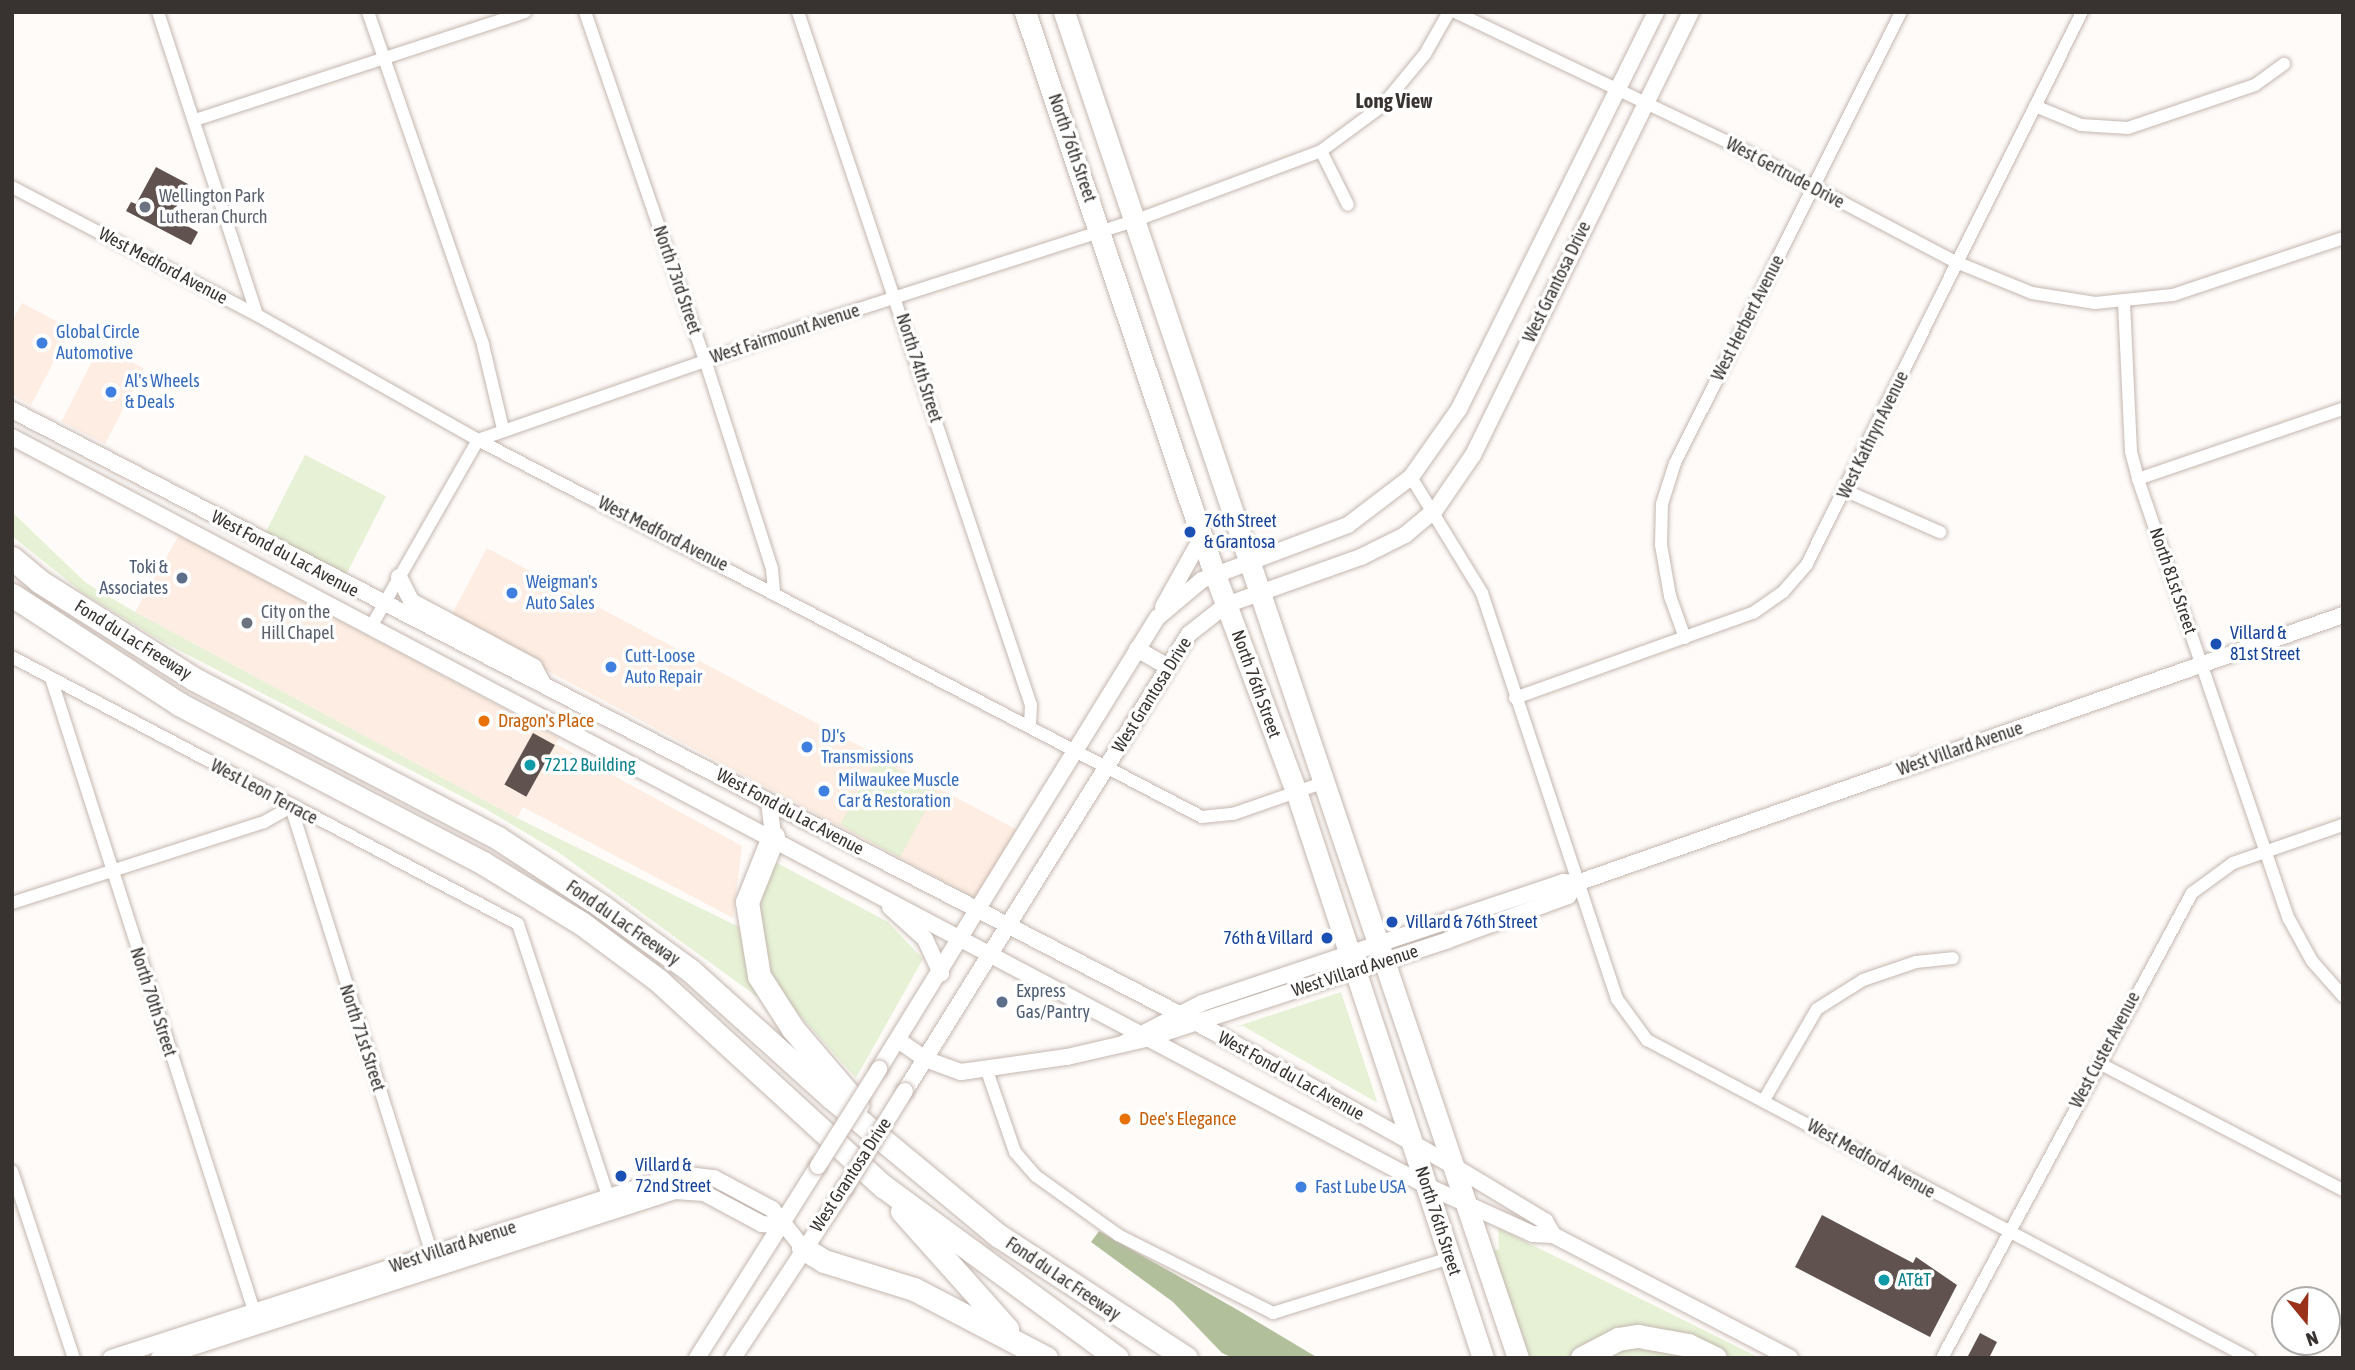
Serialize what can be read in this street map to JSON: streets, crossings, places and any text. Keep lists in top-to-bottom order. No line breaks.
{"streets":{"highway":["Fond du Lac Freeway"],"main road":["North 76th Street"],"street":["West Gertrude Drive","West Medford Avenue","North 73rd Street","West Grantosa Drive","West Herbert Avenue","West Fairmount Avenue","North 74th Street","West Kathryn Avenue","West Fond du Lac Avenue","North 81st Street","West Villard Avenue","West Leon Terrace","North 70th Street","North 71st Street","West Custer Avenue"]},"crossings":[["North 76th Street","West Medford Avenue"],["North 76th Street","West Grantosa Drive"],["North 76th Street","West Fairmount Avenue"],["North 76th Street","West Fond du Lac Avenue"],["North 76th Street","West Villard Avenue"],["West Gertrude Drive","West Grantosa Drive"],["West Gertrude Drive","West Herbert Avenue"],["West Gertrude Drive","West Kathryn Avenue"],["West Gertrude Drive","North 81st Street"],["West Medford Avenue","North 73rd Street"],["West Medford Avenue","West Grantosa Drive"],["West Medford Avenue","West Fairmount Avenue"],["West Medford Avenue","North 74th Street"],["West Medford Avenue","West Kathryn Avenue"],["West Medford Avenue","West Villard Avenue"],["West Medford Avenue","West Custer Avenue"],["North 73rd Street","West Fairmount Avenue"],["West Grantosa Drive","West Fond du Lac Avenue"],["West Grantosa Drive","West Villard Avenue"],["West Herbert Avenue","West Kathryn Avenue"],["West Fairmount Avenue","North 74th Street"],["West Fond du Lac Avenue","West Villard Avenue"],["North 81st Street","West Villard Avenue"],["North 81st Street","West Custer Avenue"],["West Villard Avenue","West Leon Terrace"],["West Villard Avenue","North 70th Street"],["West Villard Avenue","North 71st Street"],["West Leon Terrace","North 70th Street"],["West Leon Terrace","North 71st Street"]],"districts":["Long View"],"places":["Wellington Park Lutheran Church","Global Circle Automotive","Al's Wheels & Deals","76th Street & Grantosa","Toki & Associates","Weigman's Auto Sales","City on the Hill Chapel","Villard & 81st Street","Cutt-Loose Auto Repair","Dragon's Place","DJ's Transmissions","7212 Building","Milwaukee Muscle Car & Restoration","Villard & 76th Street","76th & Villard","Express Gas/Pantry","Dee's Elegance","Villard & 72nd Street","Fast Lube USA","AT&T"],"north":"bottom"}
